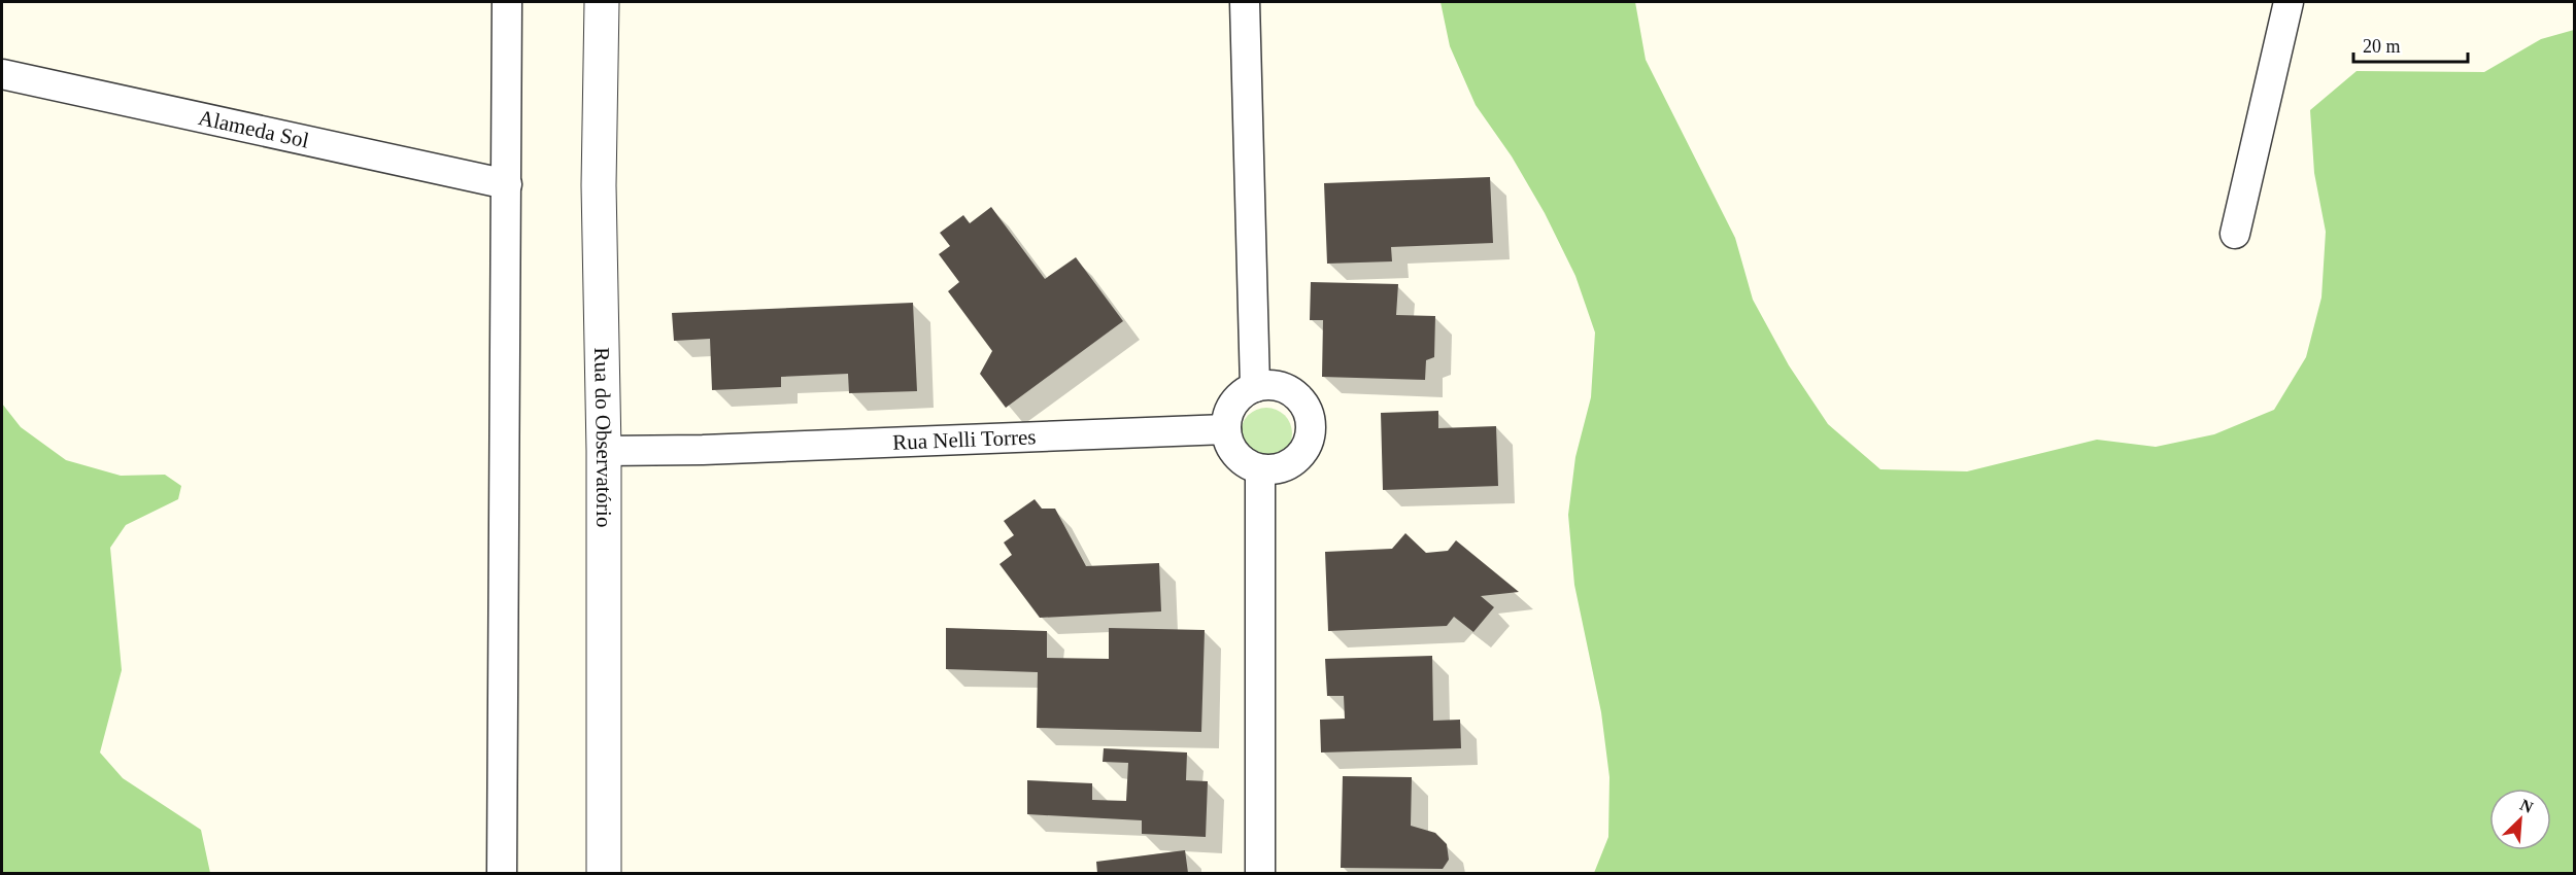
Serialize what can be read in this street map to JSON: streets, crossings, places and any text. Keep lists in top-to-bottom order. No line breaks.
{"streets":{"street":["Alameda Sol","Rua do Observatório","Rua Nelli Torres"]},"crossings":[["Rua do Observatório","Rua Nelli Torres"]],"scale_bar":"20 m","north":"top right"}
